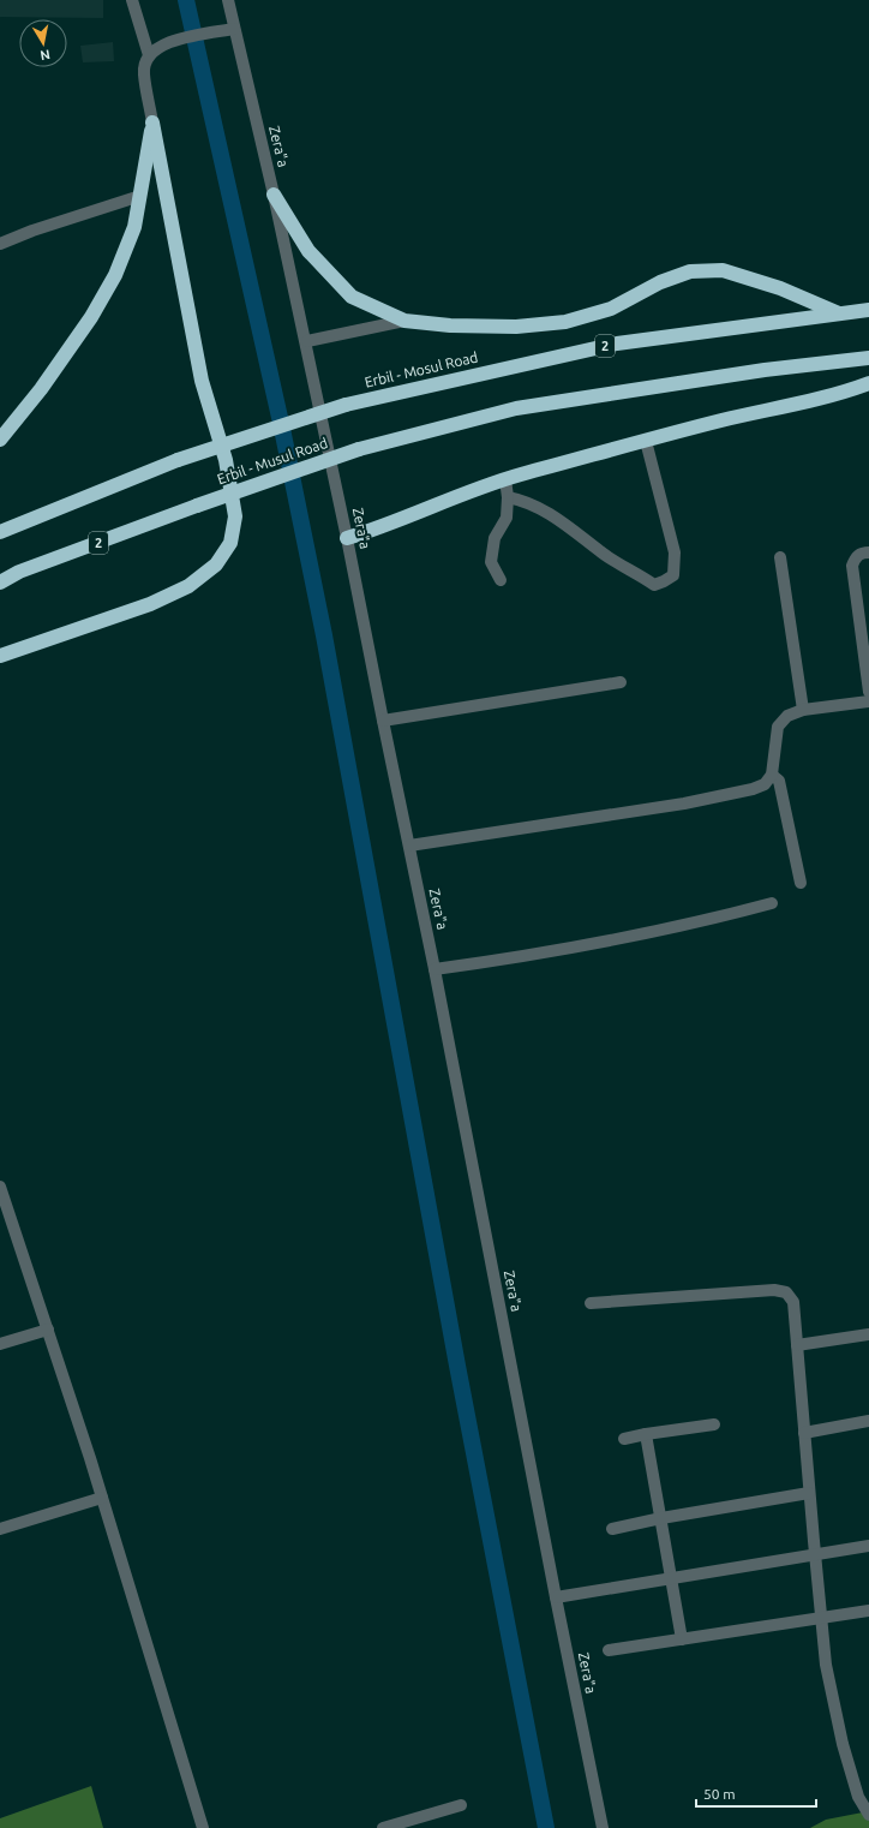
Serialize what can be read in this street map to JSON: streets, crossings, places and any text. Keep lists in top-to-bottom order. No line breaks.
{"streets":{"highway":["2","Erbil - Mosul Road","Erbil - Musul Road"],"street":["Zera\"a"]},"scale_bar":"50 m","north":"bottom"}
